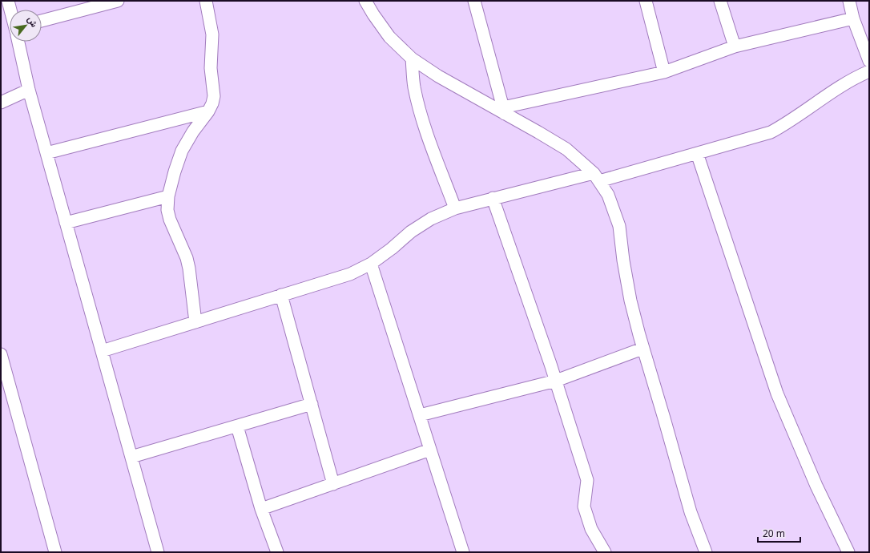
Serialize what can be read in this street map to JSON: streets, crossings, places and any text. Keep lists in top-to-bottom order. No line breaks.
{"scale_bar":"20 m","north":"top right"}
